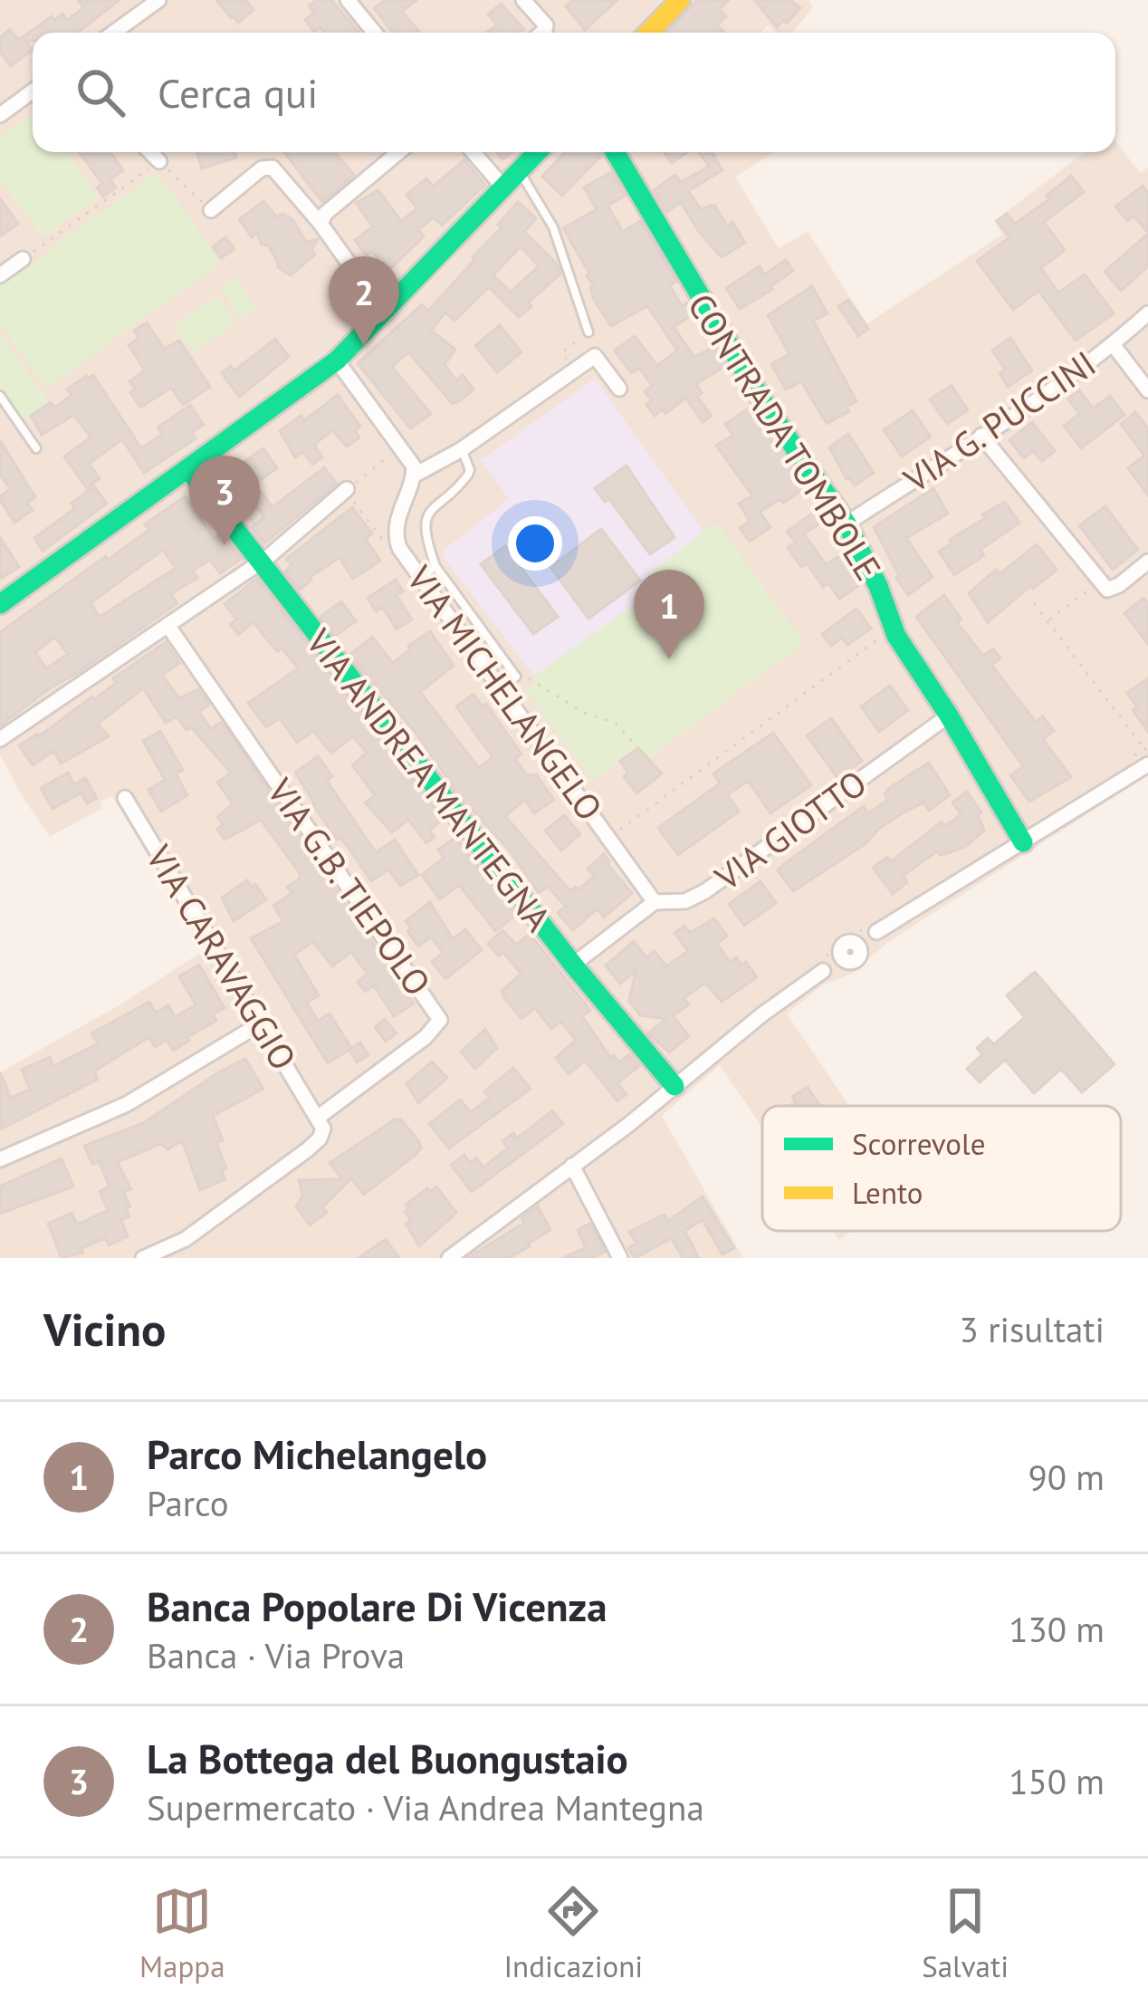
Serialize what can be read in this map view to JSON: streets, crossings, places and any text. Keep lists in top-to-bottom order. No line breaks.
{"streets":{"street":["VIA G. PUCCINI","CONTRADA TOMBOLE","VIA MICHELANGELO","VIA ANDREA MANTEGNA","VIA GIOTTO","VIA G.B. TIEPOLO","VIA CARAVAGGIO"]},"crossings":[["VIA G. PUCCINI","CONTRADA TOMBOLE"],["CONTRADA TOMBOLE","VIA GIOTTO"],["VIA MICHELANGELO","VIA GIOTTO"],["VIA ANDREA MANTEGNA","VIA GIOTTO"],["VIA G.B. TIEPOLO","VIA CARAVAGGIO"]],"legend":["Scorrevole","Lento"],"page":{"search":"Cerca qui","pins":["2","3","1"],"heading":["Vicino","3 risultati"],"list":[{"mark":"1","name":"Parco Michelangelo","note":"Parco","value":"90 m"},{"mark":"2","name":"Banca Popolare Di Vicenza","note":"Banca · Via Prova","value":"130 m"},{"mark":"3","name":"La Bottega del Buongustaio","note":"Supermercato · Via Andrea Mantegna","value":"150 m"}],"nav":["Mappa","Indicazioni","Salvati"]}}
